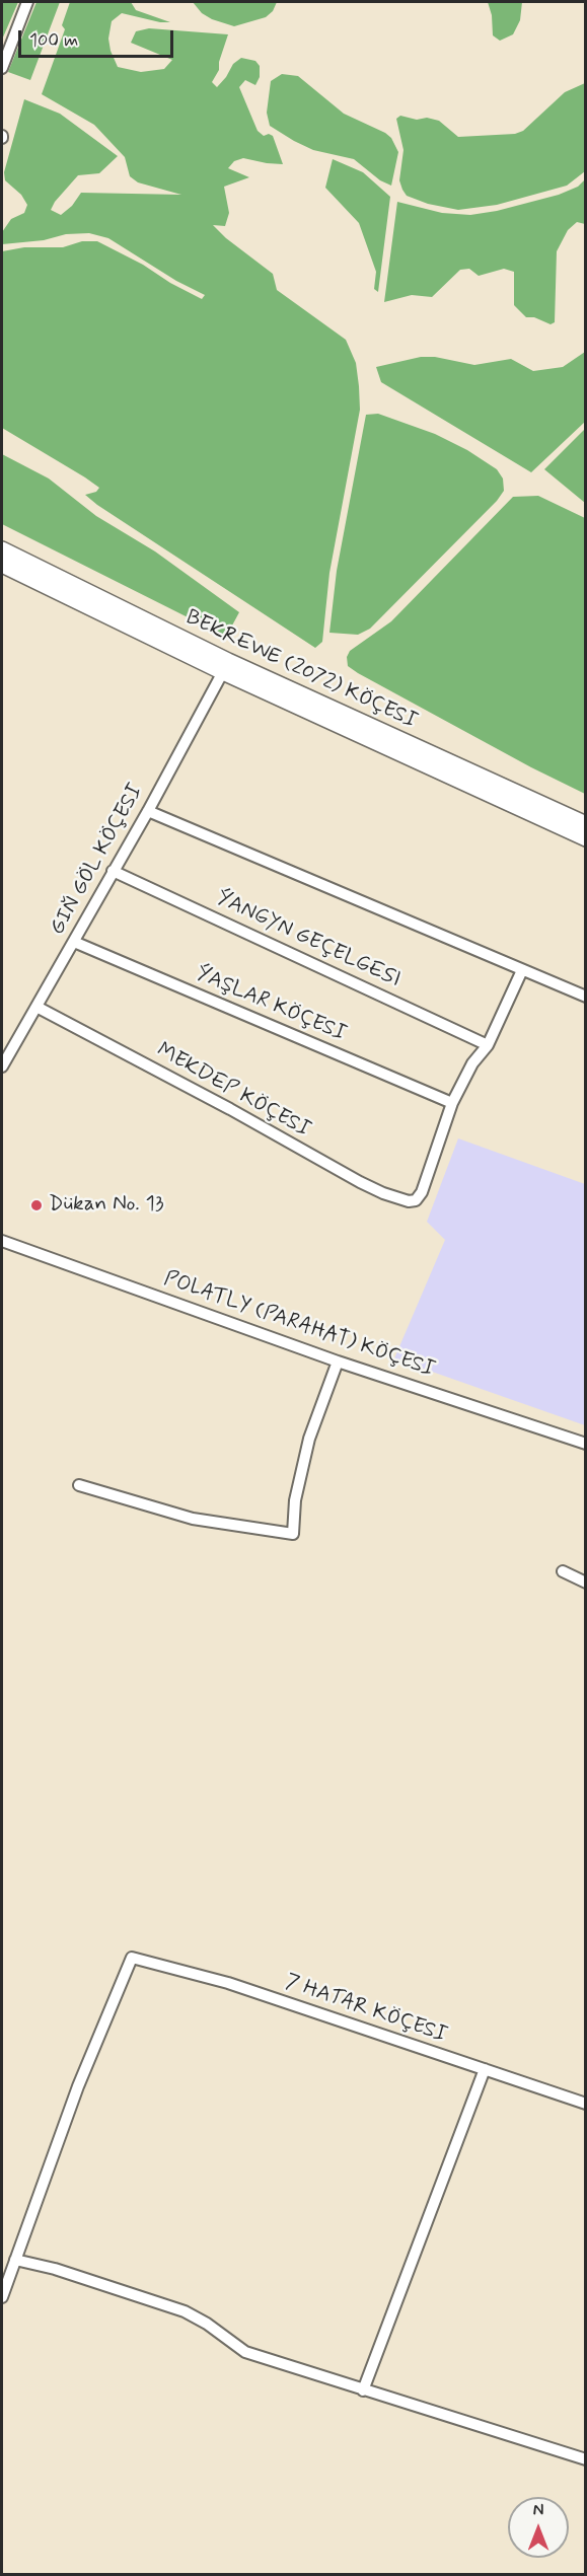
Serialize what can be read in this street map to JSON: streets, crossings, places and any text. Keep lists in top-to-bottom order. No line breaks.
{"streets":{"main road":["BEKREWE (2072) KÖÇESI"],"street":["GIŇ GÖL KÖÇESI","ÝANGYN GEÇELGESI","ÝAŞLAR KÖÇESI","MEKDEP KÖÇESI","POLATLY (PARAHAT) KÖÇESI","7 HATAR KÖÇESI"]},"crossings":[["BEKREWE (2072) KÖÇESI","GIŇ GÖL KÖÇESI"],["GIŇ GÖL KÖÇESI","ÝANGYN GEÇELGESI"],["GIŇ GÖL KÖÇESI","ÝAŞLAR KÖÇESI"],["GIŇ GÖL KÖÇESI","MEKDEP KÖÇESI"],["ÝAŞLAR KÖÇESI","MEKDEP KÖÇESI"]],"places":["Dükan No. 13"],"scale_bar":"100 m","north":"top"}
